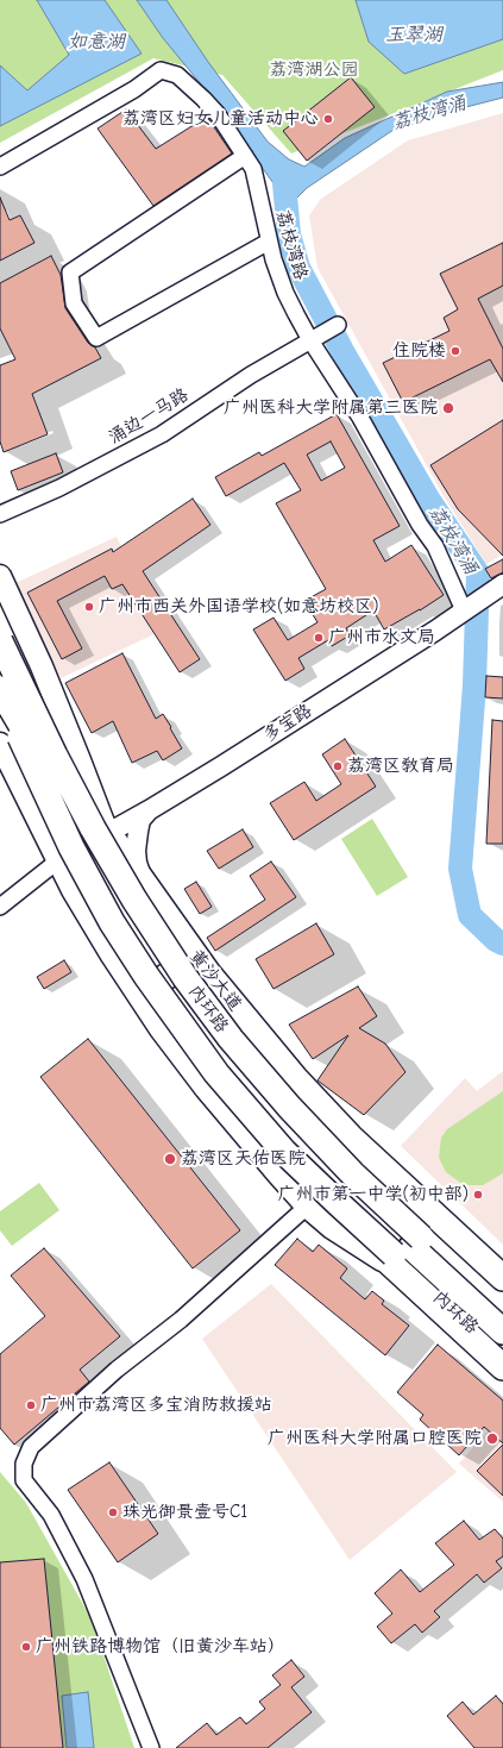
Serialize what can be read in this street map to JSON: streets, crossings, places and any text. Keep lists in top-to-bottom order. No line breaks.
{"streets":{"highway":["黄沙大道","内环路"],"street":["荔枝湾路","涌边一马路","多宝路"]},"crossings":[["荔枝湾路","涌边一马路"],["荔枝湾路","多宝路"],["多宝路","黄沙大道"]],"water":["玉翠湖","如意湖","荔枝湾涌"],"parks":["荔湾湖公园"],"places":["荔湾区妇女儿童活动中心","住院楼","广州医科大学附属第三医院","广州市西关外国语学校(如意坊校区)","广州市水文局","荔湾区教育局","荔湾区天佑医院","广州市第一中学(初中部)","广州市荔湾区多宝消防救援站","广州医科大学附属口腔医院","珠光御景壹号C1","广州铁路博物馆（旧黄沙车站）"]}
